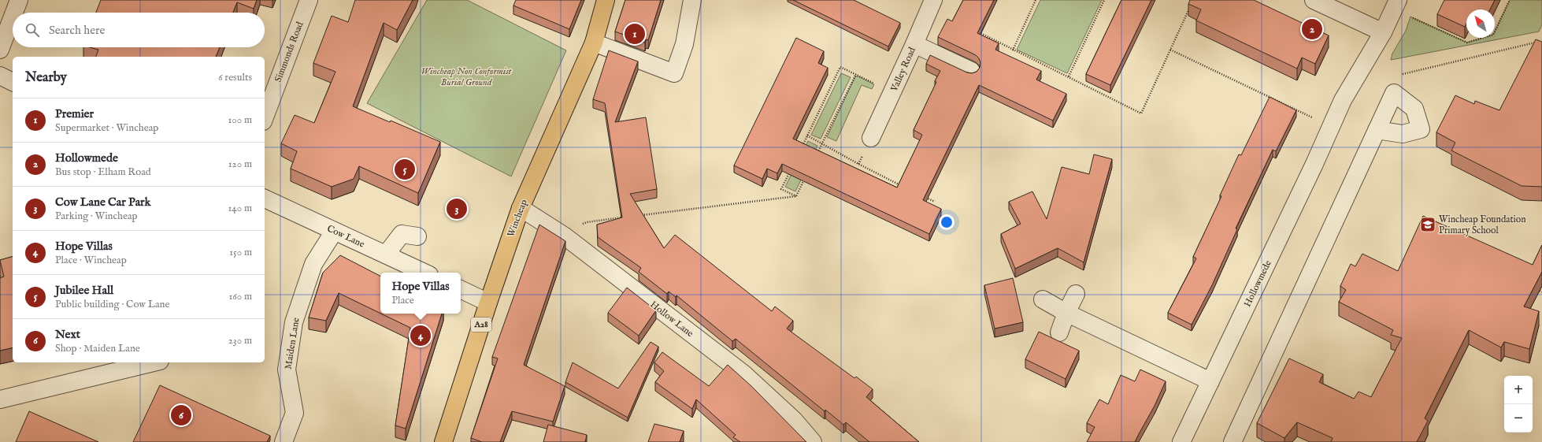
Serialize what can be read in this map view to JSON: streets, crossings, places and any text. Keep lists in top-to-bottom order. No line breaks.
{"streets":{"highway":["Wincheap","A28"],"street":["Simmonds Road","Valley Road","Cow Lane","Hollowmede","Hollow Lane","Maiden Lane"]},"crossings":[["Wincheap","Hollow Lane"],["Cow Lane","Maiden Lane"]],"parks":["Wincheap Non Conformist Burial Ground"],"places":{"school or university":["Wincheap Foundation Primary School"]},"north":"top left","page":{"search":"Search here","pins":["2","1","5","3","4","6"],"heading":["Nearby","6 results"],"list":[{"mark":"1","name":"Premier","note":"Supermarket · Wincheap","value":"100 m"},{"mark":"2","name":"Hollowmede","note":"Bus stop · Elham Road","value":"120 m"},{"mark":"3","name":"Cow Lane Car Park","note":"Parking · Wincheap","value":"140 m"},{"mark":"4","name":"Hope Villas","note":"Place · Wincheap","value":"150 m"},{"mark":"5","name":"Jubilee Hall","note":"Public building · Cow Lane","value":"160 m"},{"mark":"6","name":"Next","note":"Shop · Maiden Lane","value":"230 m"}],"popup":["Hope Villas","Place"],"map_buttons":["+","−"]}}
